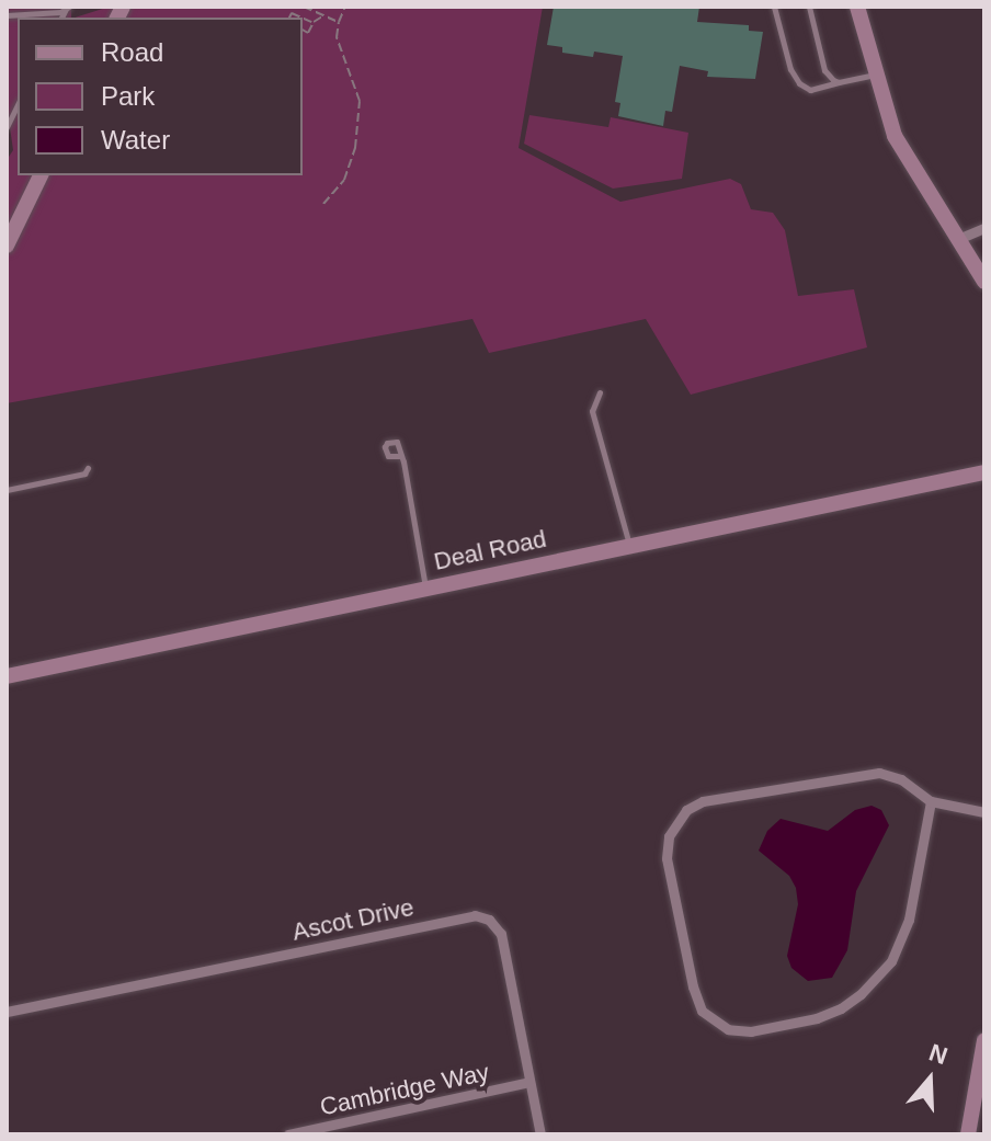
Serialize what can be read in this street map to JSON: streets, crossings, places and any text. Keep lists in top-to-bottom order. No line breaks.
{"streets":{"street":["Deal Road","Ascot Drive","Cambridge Way"]},"crossings":[["Ascot Drive","Cambridge Way"]],"legend":["Road","Park","Water"],"north":"top"}
